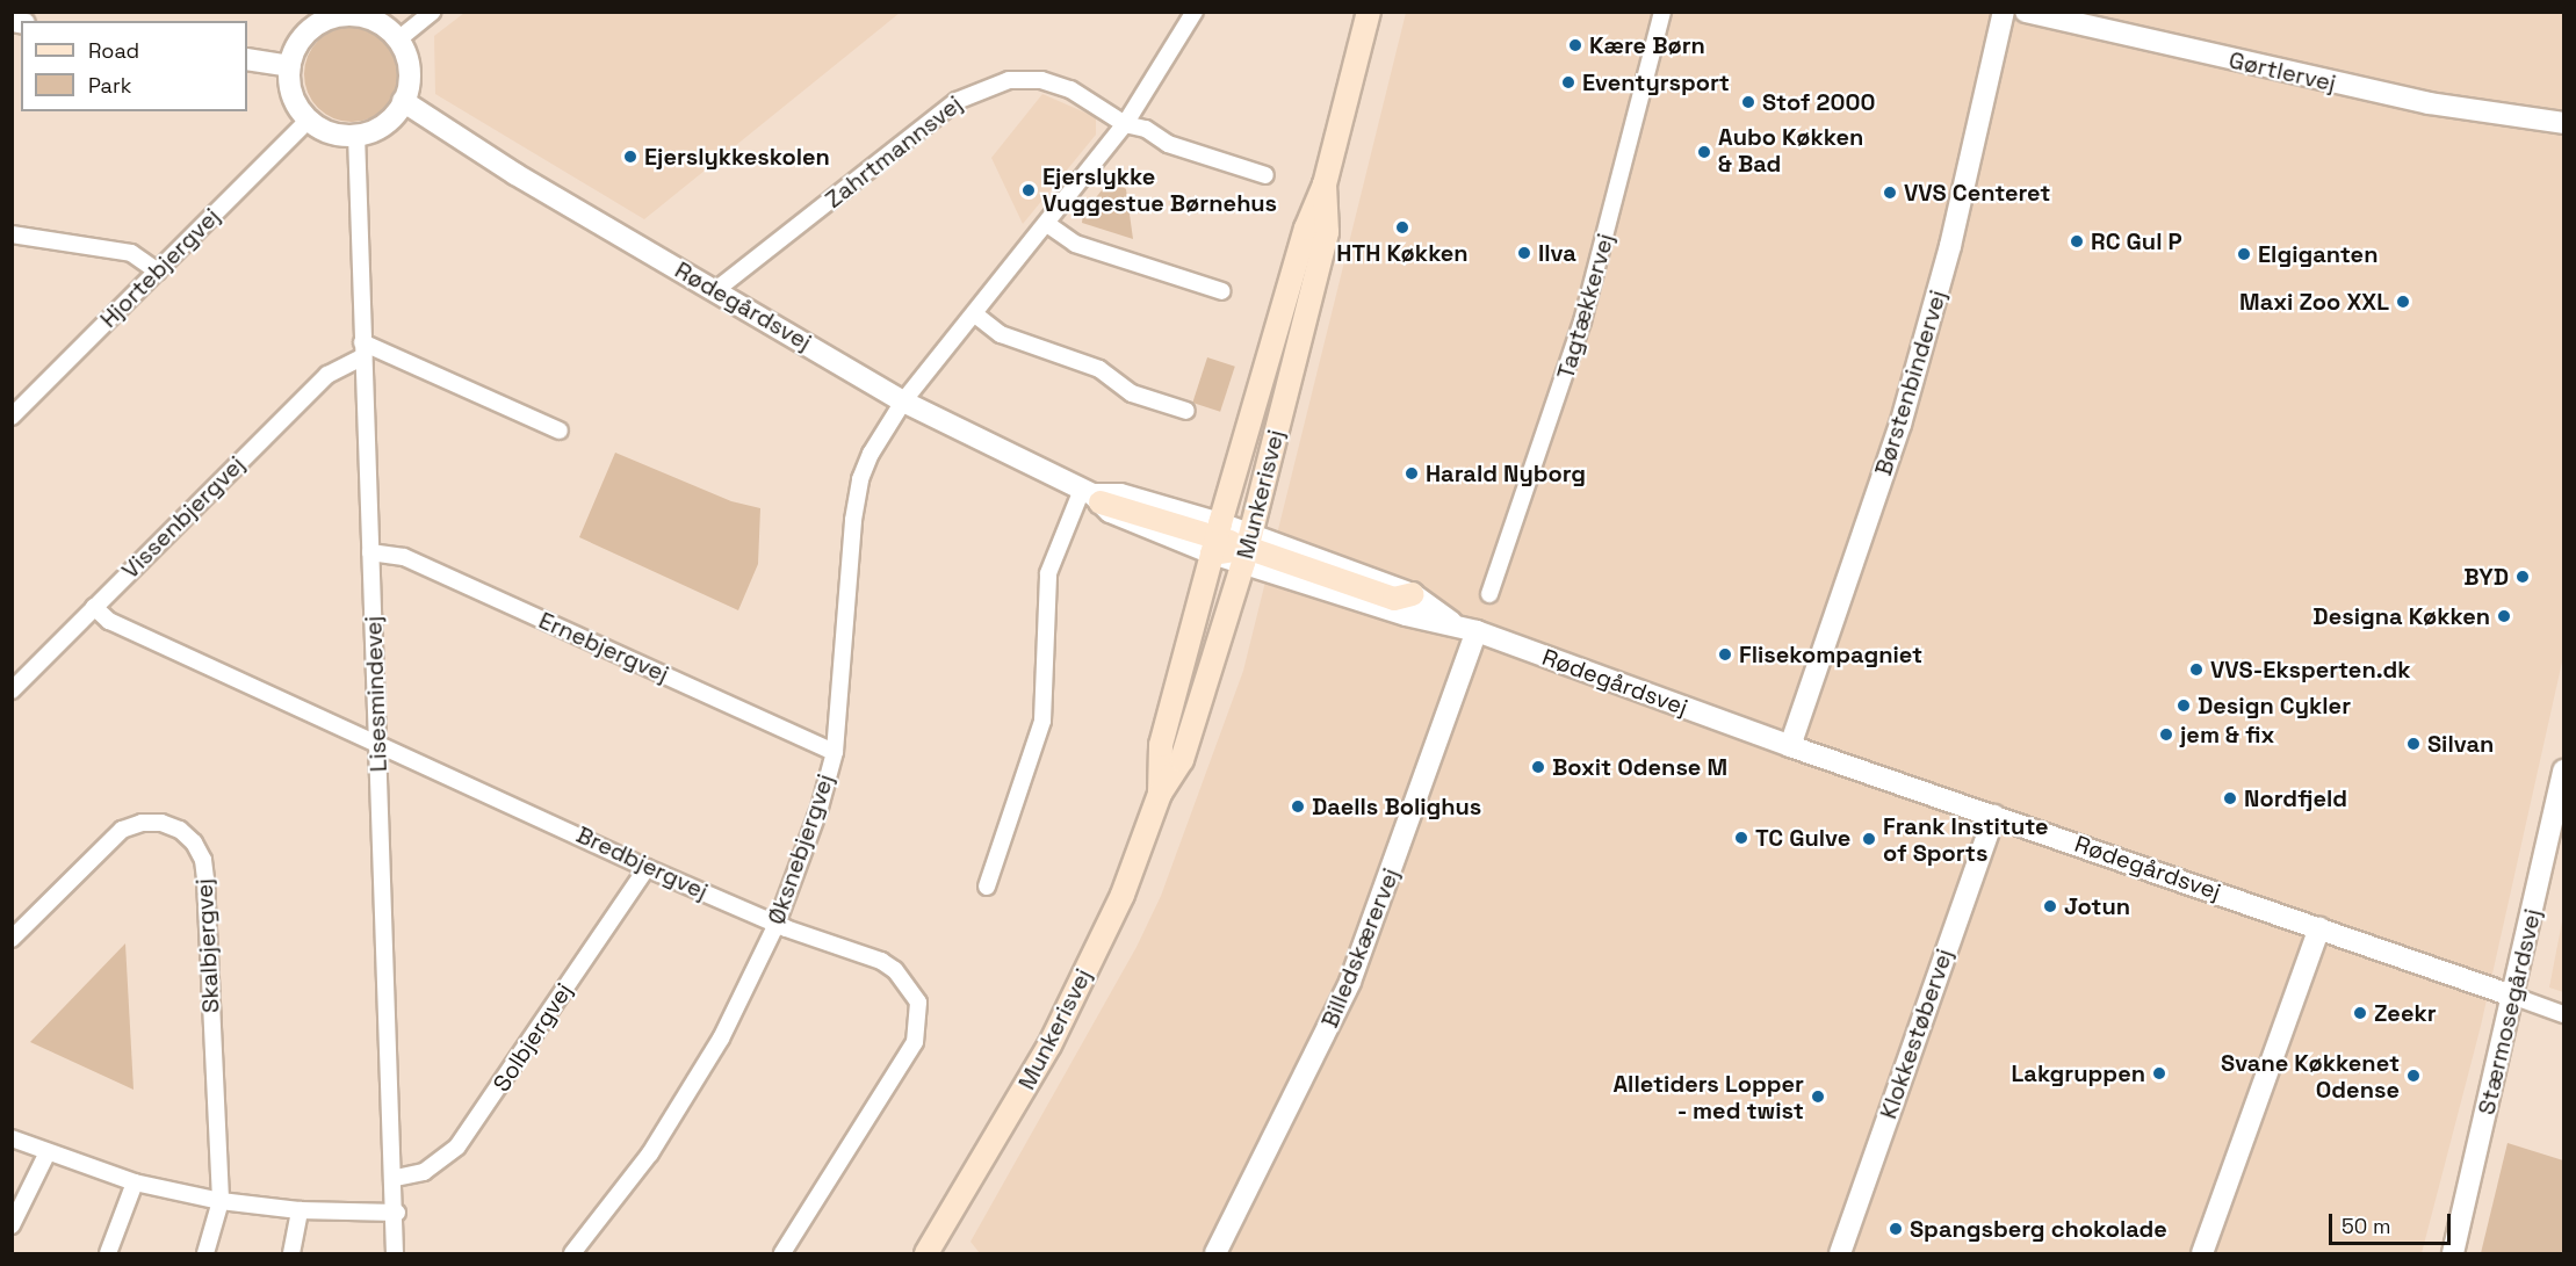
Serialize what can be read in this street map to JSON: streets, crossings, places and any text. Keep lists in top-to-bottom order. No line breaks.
{"streets":{"main road":["Munkerisvej"],"street":["Gørtlervej","Zahrtmannsvej","Hjortebjergvej","Rødegårdsvej","Tagtækkervej","Børstenbindervej","Vissenbjergvej","Ernebjergvej","Lisesmindevej","Øksnebjergvej","Bredbjergvej","Skalbjergvej","Billedskærervej","Stærmosegårdsvej","Klokkestøbervej","Solbjergvej"]},"crossings":[["Zahrtmannsvej","Rødegårdsvej"],["Zahrtmannsvej","Øksnebjergvej"],["Hjortebjergvej","Rødegårdsvej"],["Hjortebjergvej","Lisesmindevej"],["Rødegårdsvej","Børstenbindervej"],["Rødegårdsvej","Munkerisvej"],["Rødegårdsvej","Lisesmindevej"],["Rødegårdsvej","Øksnebjergvej"],["Rødegårdsvej","Billedskærervej"],["Rødegårdsvej","Stærmosegårdsvej"],["Rødegårdsvej","Klokkestøbervej"],["Vissenbjergvej","Lisesmindevej"],["Vissenbjergvej","Bredbjergvej"],["Ernebjergvej","Lisesmindevej"],["Ernebjergvej","Øksnebjergvej"],["Lisesmindevej","Bredbjergvej"],["Lisesmindevej","Solbjergvej"],["Øksnebjergvej","Bredbjergvej"],["Bredbjergvej","Solbjergvej"]],"places":["Kære Børn","Eventyrsport","Stof 2000","Aubo Køkken & Bad","Ejerslykkeskolen","Ejerslykke Vuggestue Børnehus","VVS Centeret","HTH Køkken","RC Gul P","Ilva","Elgiganten","Maxi Zoo XXL","Harald Nyborg","BYD","Designa Køkken","Flisekompagniet","VVS-Eksperten.dk","Design Cykler","jem & fix","Silvan","Boxit Odense M","Nordfjeld","Daells Bolighus","TC Gulve","Frank Institute of Sports","Jotun","Zeekr","Lakgruppen","Svane Køkkenet Odense","Alletiders Lopper - med twist","Spangsberg chokolade"],"legend":["Road","Park"],"scale_bar":"50 m"}
